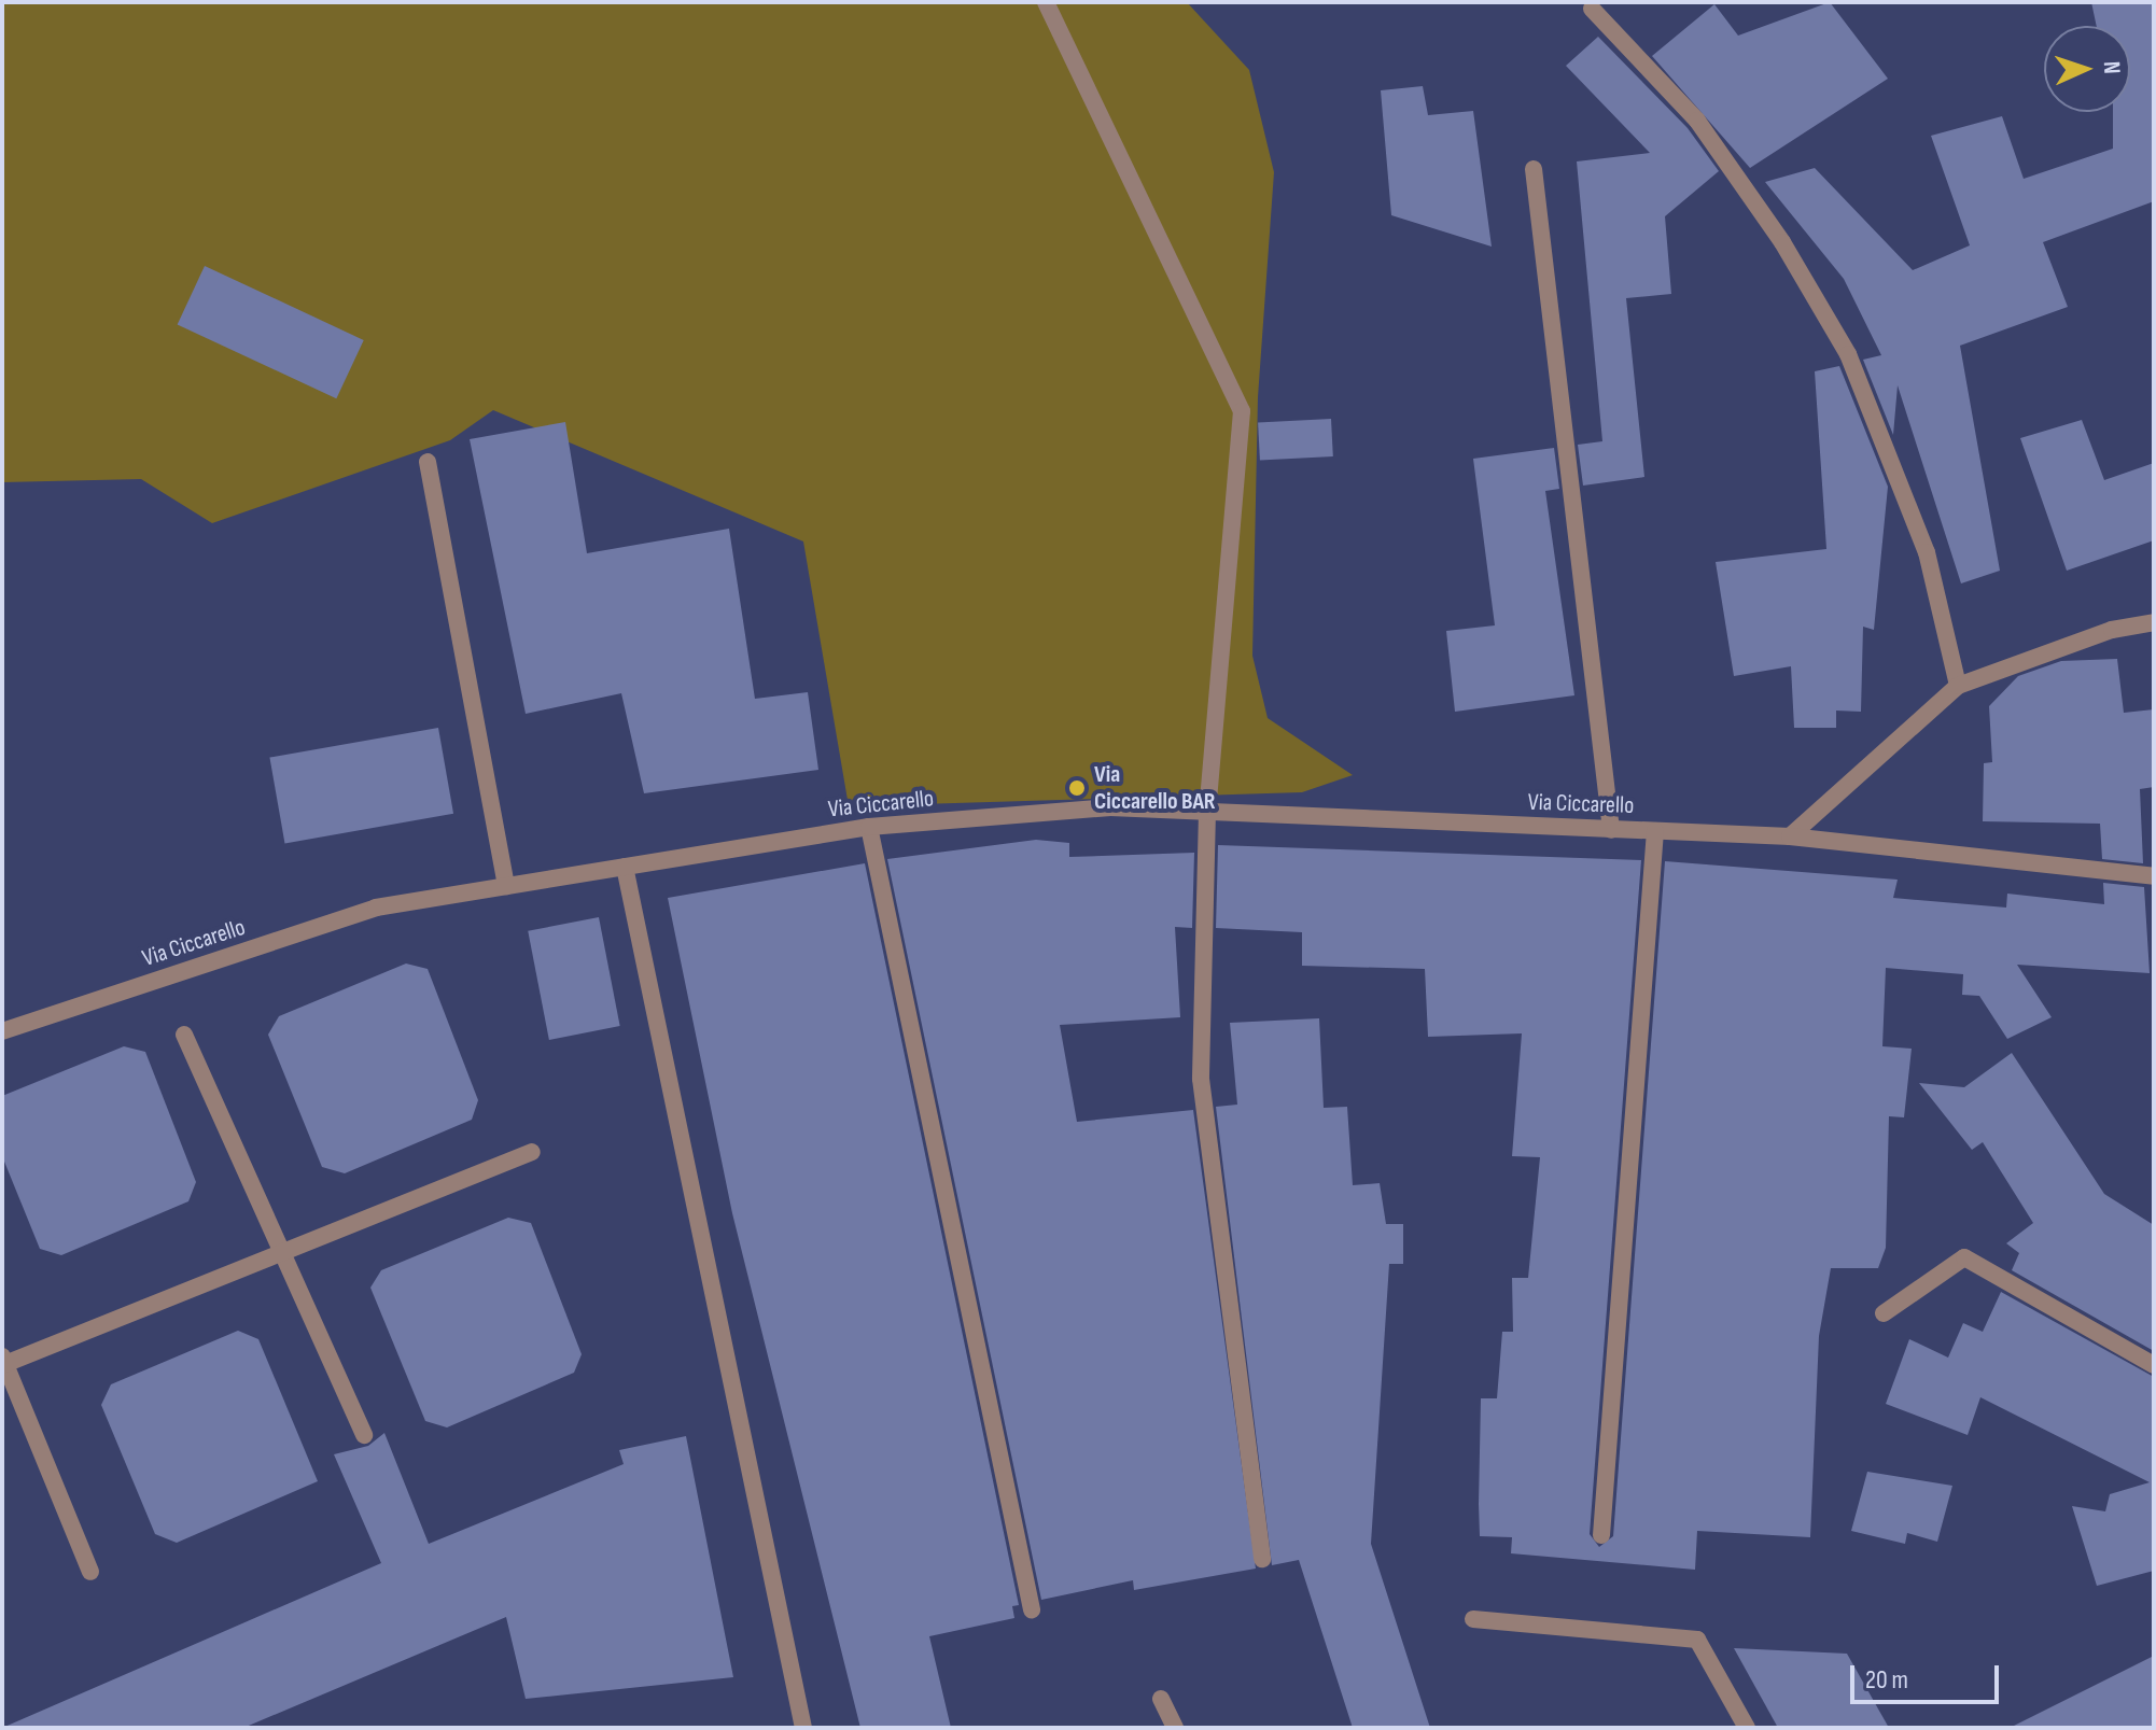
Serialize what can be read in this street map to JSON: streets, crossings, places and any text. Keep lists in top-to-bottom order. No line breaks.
{"streets":{"street":["Via Ciccarello"]},"places":["Via Ciccarello BAR"],"scale_bar":"20 m","north":"right"}
